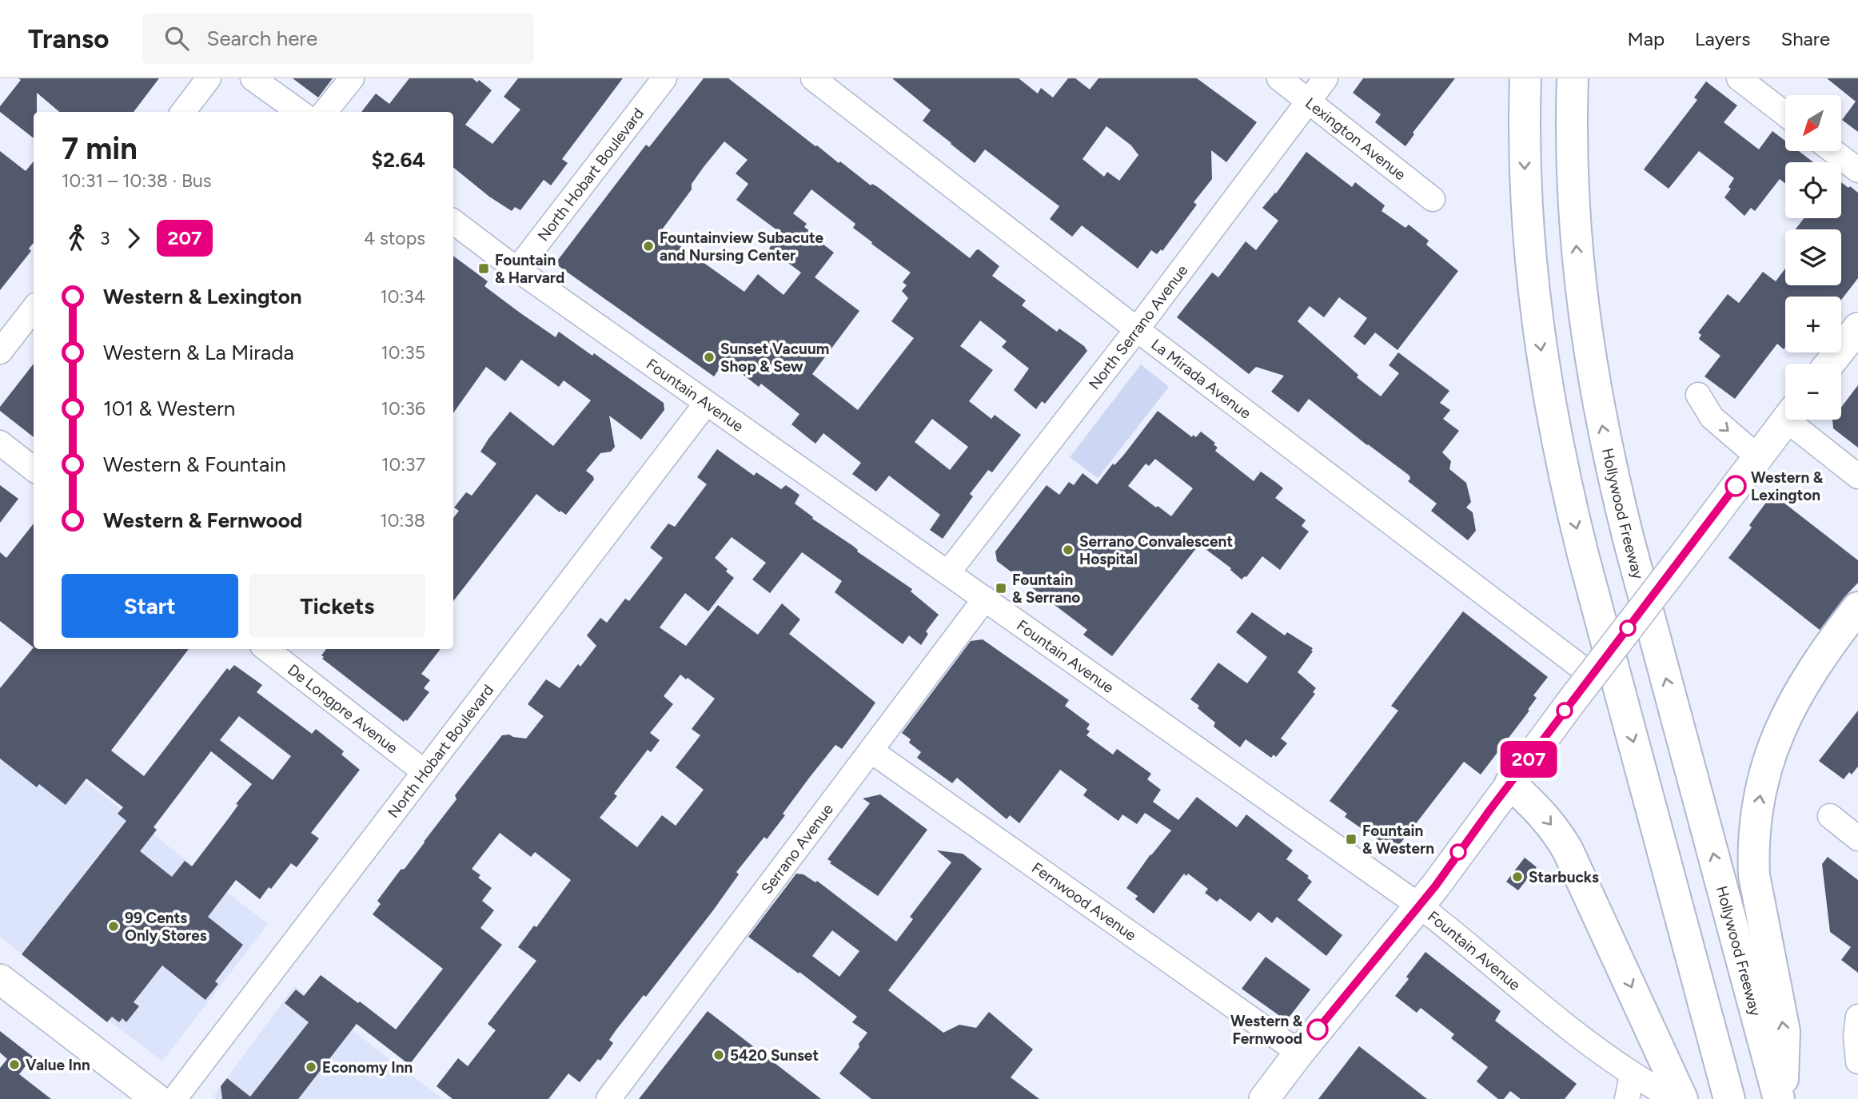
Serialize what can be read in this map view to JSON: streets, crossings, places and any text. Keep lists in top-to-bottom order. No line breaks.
{"streets":{"highway":["Hollywood Freeway"],"street":["Lexington Avenue","North Hobart Boulevard","North Serrano Avenue","La Mirada Avenue","Fountain Avenue","De Longpre Avenue","Serrano Avenue","Fernwood Avenue"]},"crossings":[["Lexington Avenue","North Serrano Avenue"],["North Hobart Boulevard","Fountain Avenue"],["North Hobart Boulevard","De Longpre Avenue"],["North Serrano Avenue","La Mirada Avenue"],["North Serrano Avenue","Fountain Avenue"],["Fountain Avenue","Serrano Avenue"],["Serrano Avenue","Fernwood Avenue"]],"places":{"other":["Fountainview Subacute and Nursing Center","Sunset Vacuum Shop & Sew","Western & Lexington","Serrano Convalescent Hospital","Starbucks","99 Cents Only Stores","Western & Fernwood","5420 Sunset","Value Inn","Economy Inn"],"transit":["Fountain & Harvard","Fountain & Serrano","Fountain & Western"]},"lines":["bus line 207"],"north":"bottom left","page":{"header":"Transo","search":"Search here","nav":["Map","Layers","Share"],"on_map":"207","map_buttons":["+","−"],"heading":["7 min","10:31 – 10:38 · Bus","$2.64"],"legs":["3","207","4 stops"],"list":[{"name":"Western & Lexington","value":"10:34"},{"name":"Western & La Mirada","value":"10:35"},{"name":"101 & Western","value":"10:36"},{"name":"Western & Fountain","value":"10:37"},{"name":"Western & Fernwood","value":"10:38"}],"buttons":["Start","Tickets"]}}
